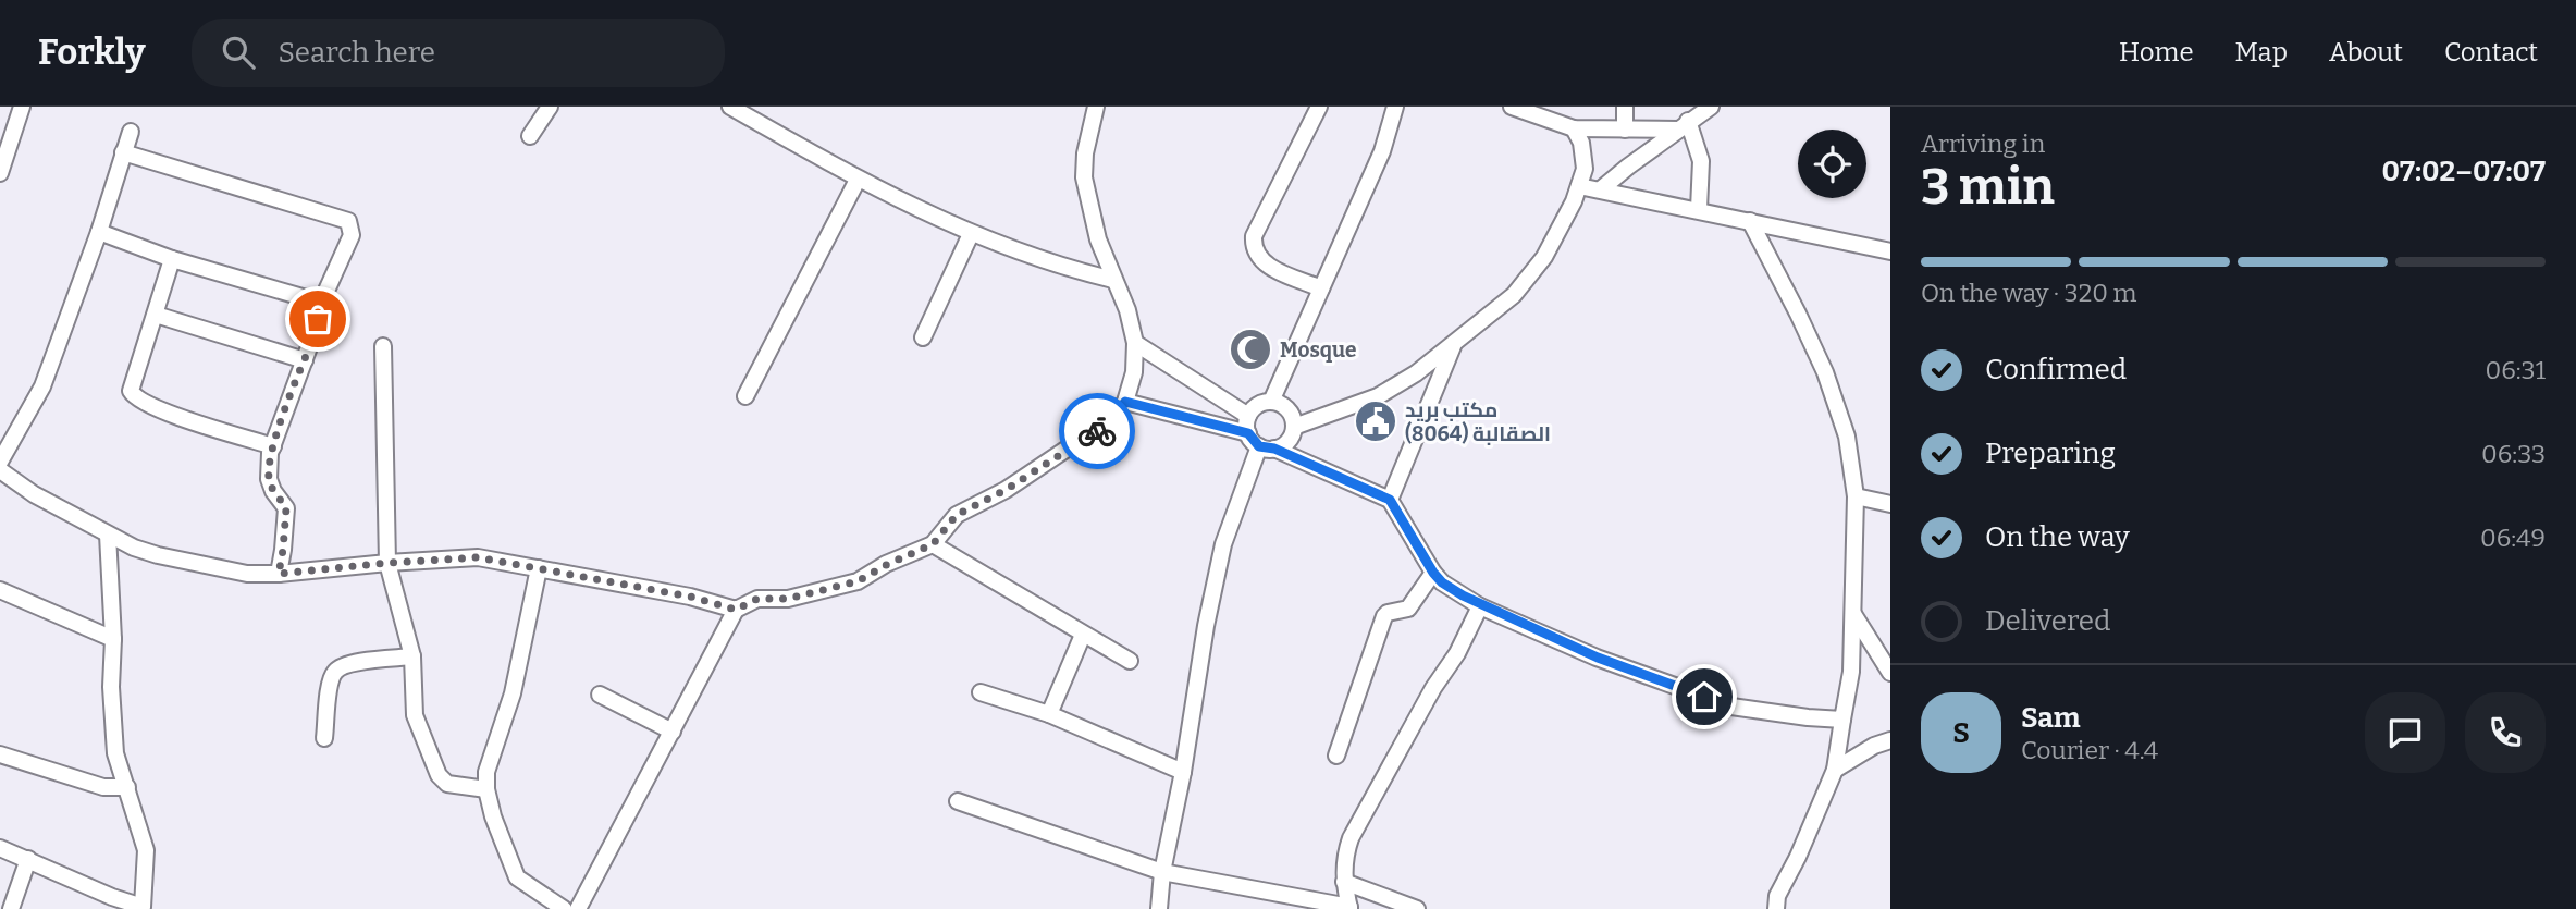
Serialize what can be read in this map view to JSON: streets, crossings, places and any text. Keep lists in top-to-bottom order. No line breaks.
{"places":{"mosque":["Mosque"],"public building":["مكتب بريد الصقالبة (8064)"]},"page":{"header":"Forkly","search":"Search here","nav":["Home","Map","About","Contact"],"heading":["3 min","Arriving in","07:02–07:07"],"panel":["Sam","Courier · 4.4"],"bar":"On the way · 320 m","list":[["Confirmed","06:31"],["Preparing","06:33"],["On the way","06:49"],"Delivered"],"round":"S"}}
